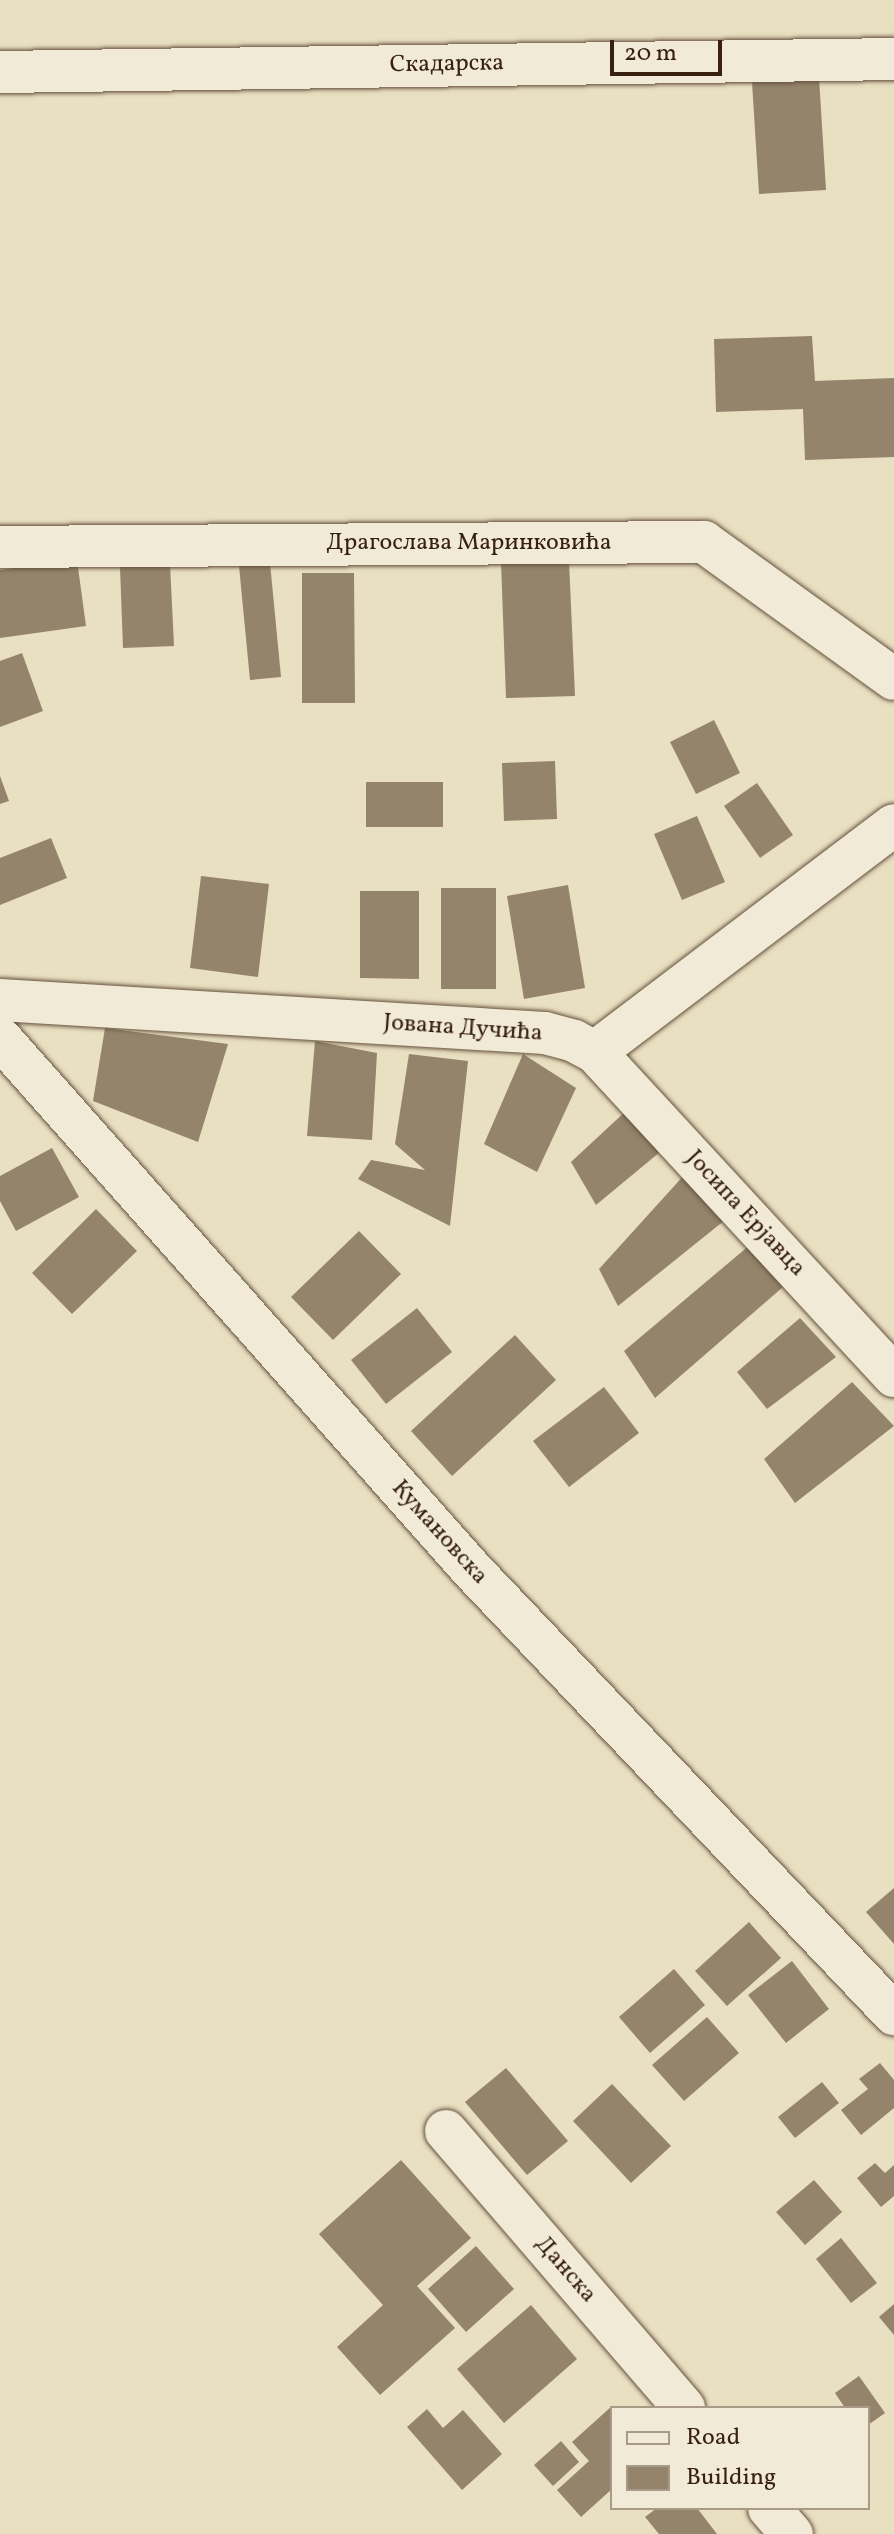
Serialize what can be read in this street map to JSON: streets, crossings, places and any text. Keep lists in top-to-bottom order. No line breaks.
{"streets":{"street":["Скадарска","Драгослава Маринковића","Јована Дучића","Јосипа Ерјавца","Кумановска","Данска"]},"crossings":[["Јована Дучића","Јосипа Ерјавца"]],"legend":["Road","Building"],"scale_bar":"20 m"}
